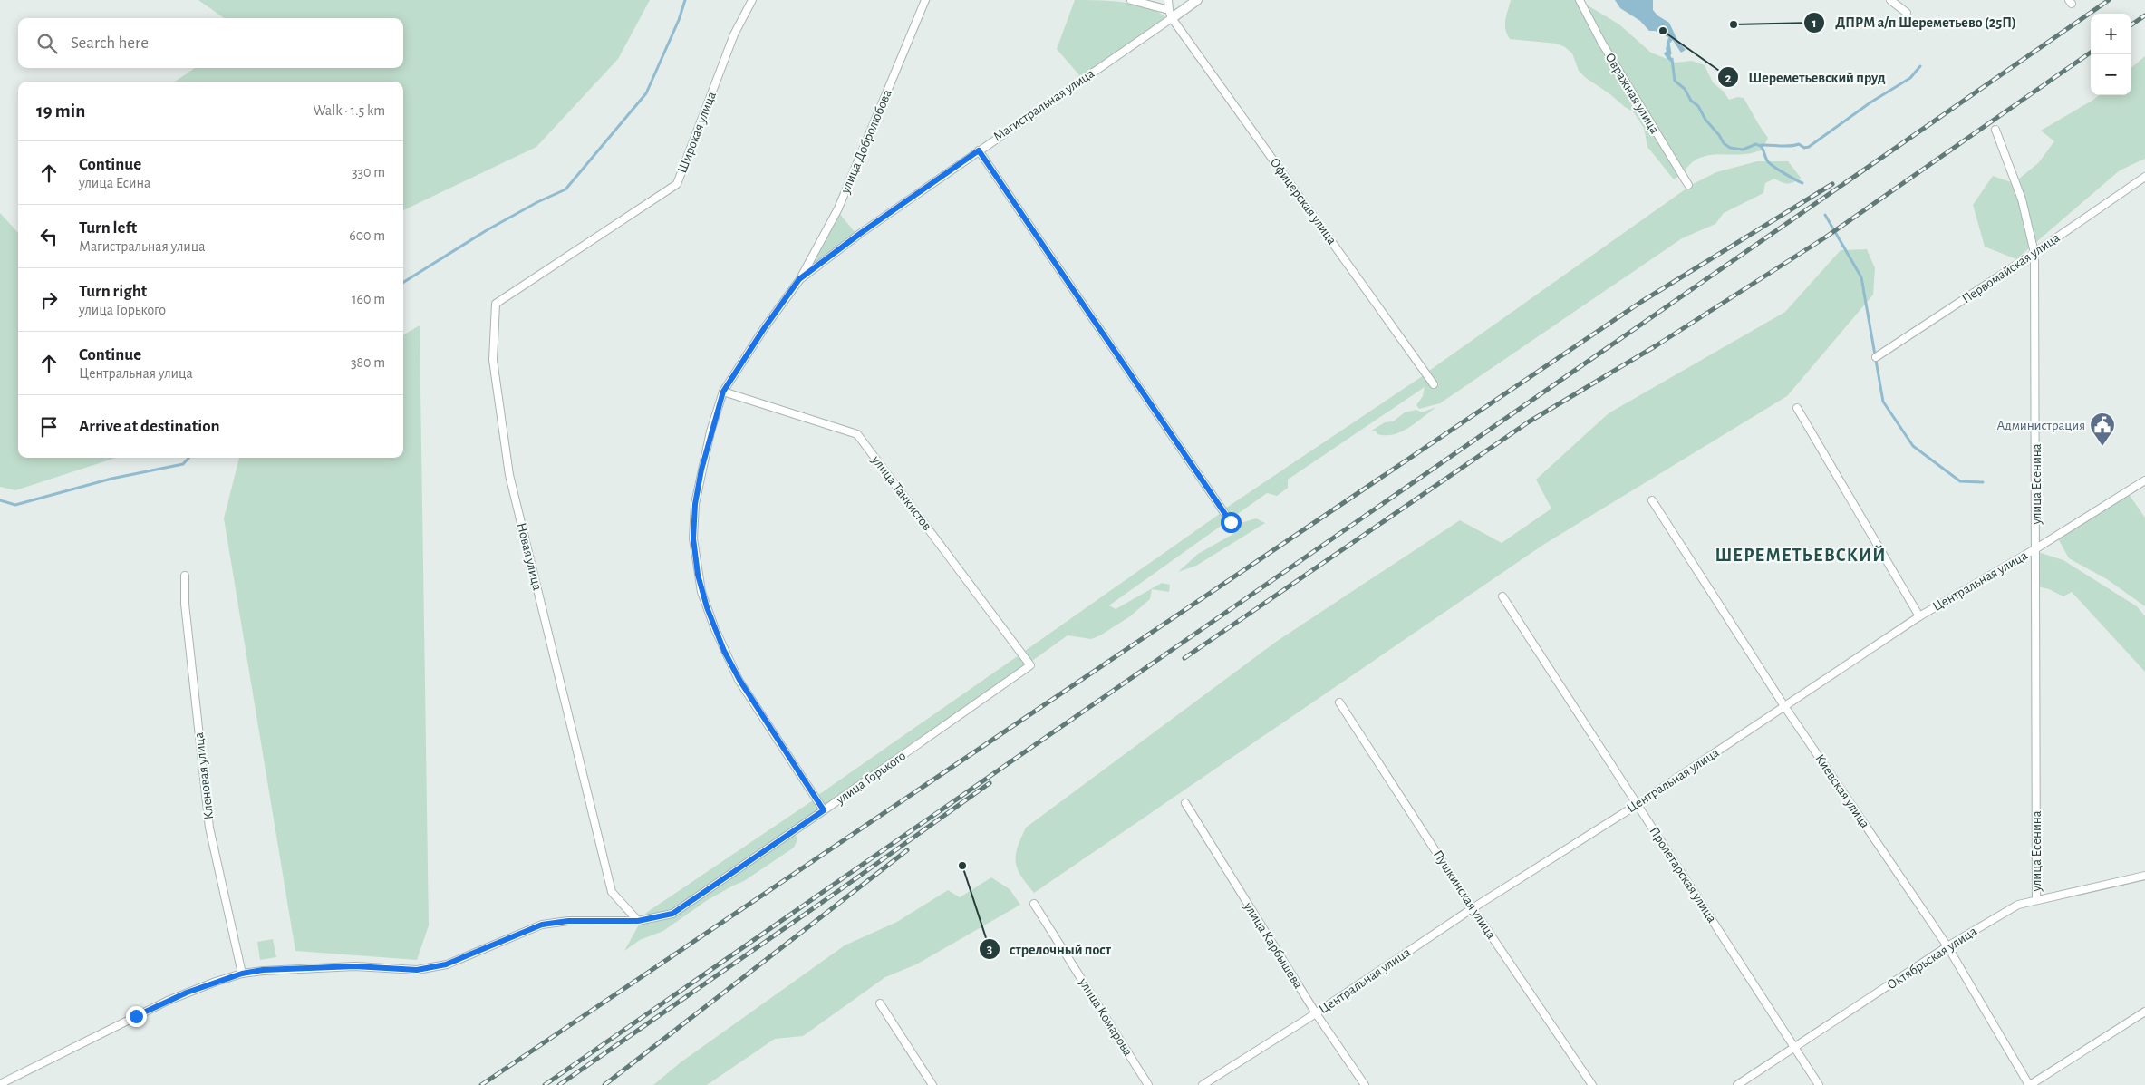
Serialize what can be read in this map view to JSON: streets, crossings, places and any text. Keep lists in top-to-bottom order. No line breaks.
{"streets":{"street":["Овражная улица","Магистральная улица","Широкая улица","улица Добролюбова","Офицерская улица","Первомайская улица","улица Есенина","улица Танкистов","Новая улица","Центральная улица","Кленовая улица","улица Горького","Киевская улица","Пролетарская улица","Пушкинская улица","улица Карбышева","Октябрьская улица","улица Комарова"]},"crossings":[["Магистральная улица","улица Добролюбова"],["Магистральная улица","Офицерская улица"],["Магистральная улица","улица Танкистов"],["Магистральная улица","улица Горького"],["Широкая улица","Новая улица"],["Первомайская улица","улица Есенина"],["улица Есенина","Центральная улица"],["улица Есенина","Октябрьская улица"],["улица Танкистов","улица Горького"],["Новая улица","улица Горького"],["Центральная улица","Киевская улица"],["Центральная улица","Пролетарская улица"],["Центральная улица","Пушкинская улица"],["Центральная улица","улица Карбышева"],["Киевская улица","Октябрьская улица"],["Пролетарская улица","Октябрьская улица"]],"districts":["ШЕРЕМЕТЬЕВСКИЙ"],"places":{"other":["ДПРМ а/п Шереметьево (25П)","Шереметьевский пруд","стрелочный пост"],"public building":["Администрация"]},"page":{"map_buttons":["+","−"],"search":"Search here","heading":["19 min","Walk · 1.5 km"],"list":[["Continue","улица Есина","330 m"],["Turn left","Магистральная улица","600 m"],["Turn right","улица Горького","160 m"],["Continue","Центральная улица","380 m"],"Arrive at destination"]}}
